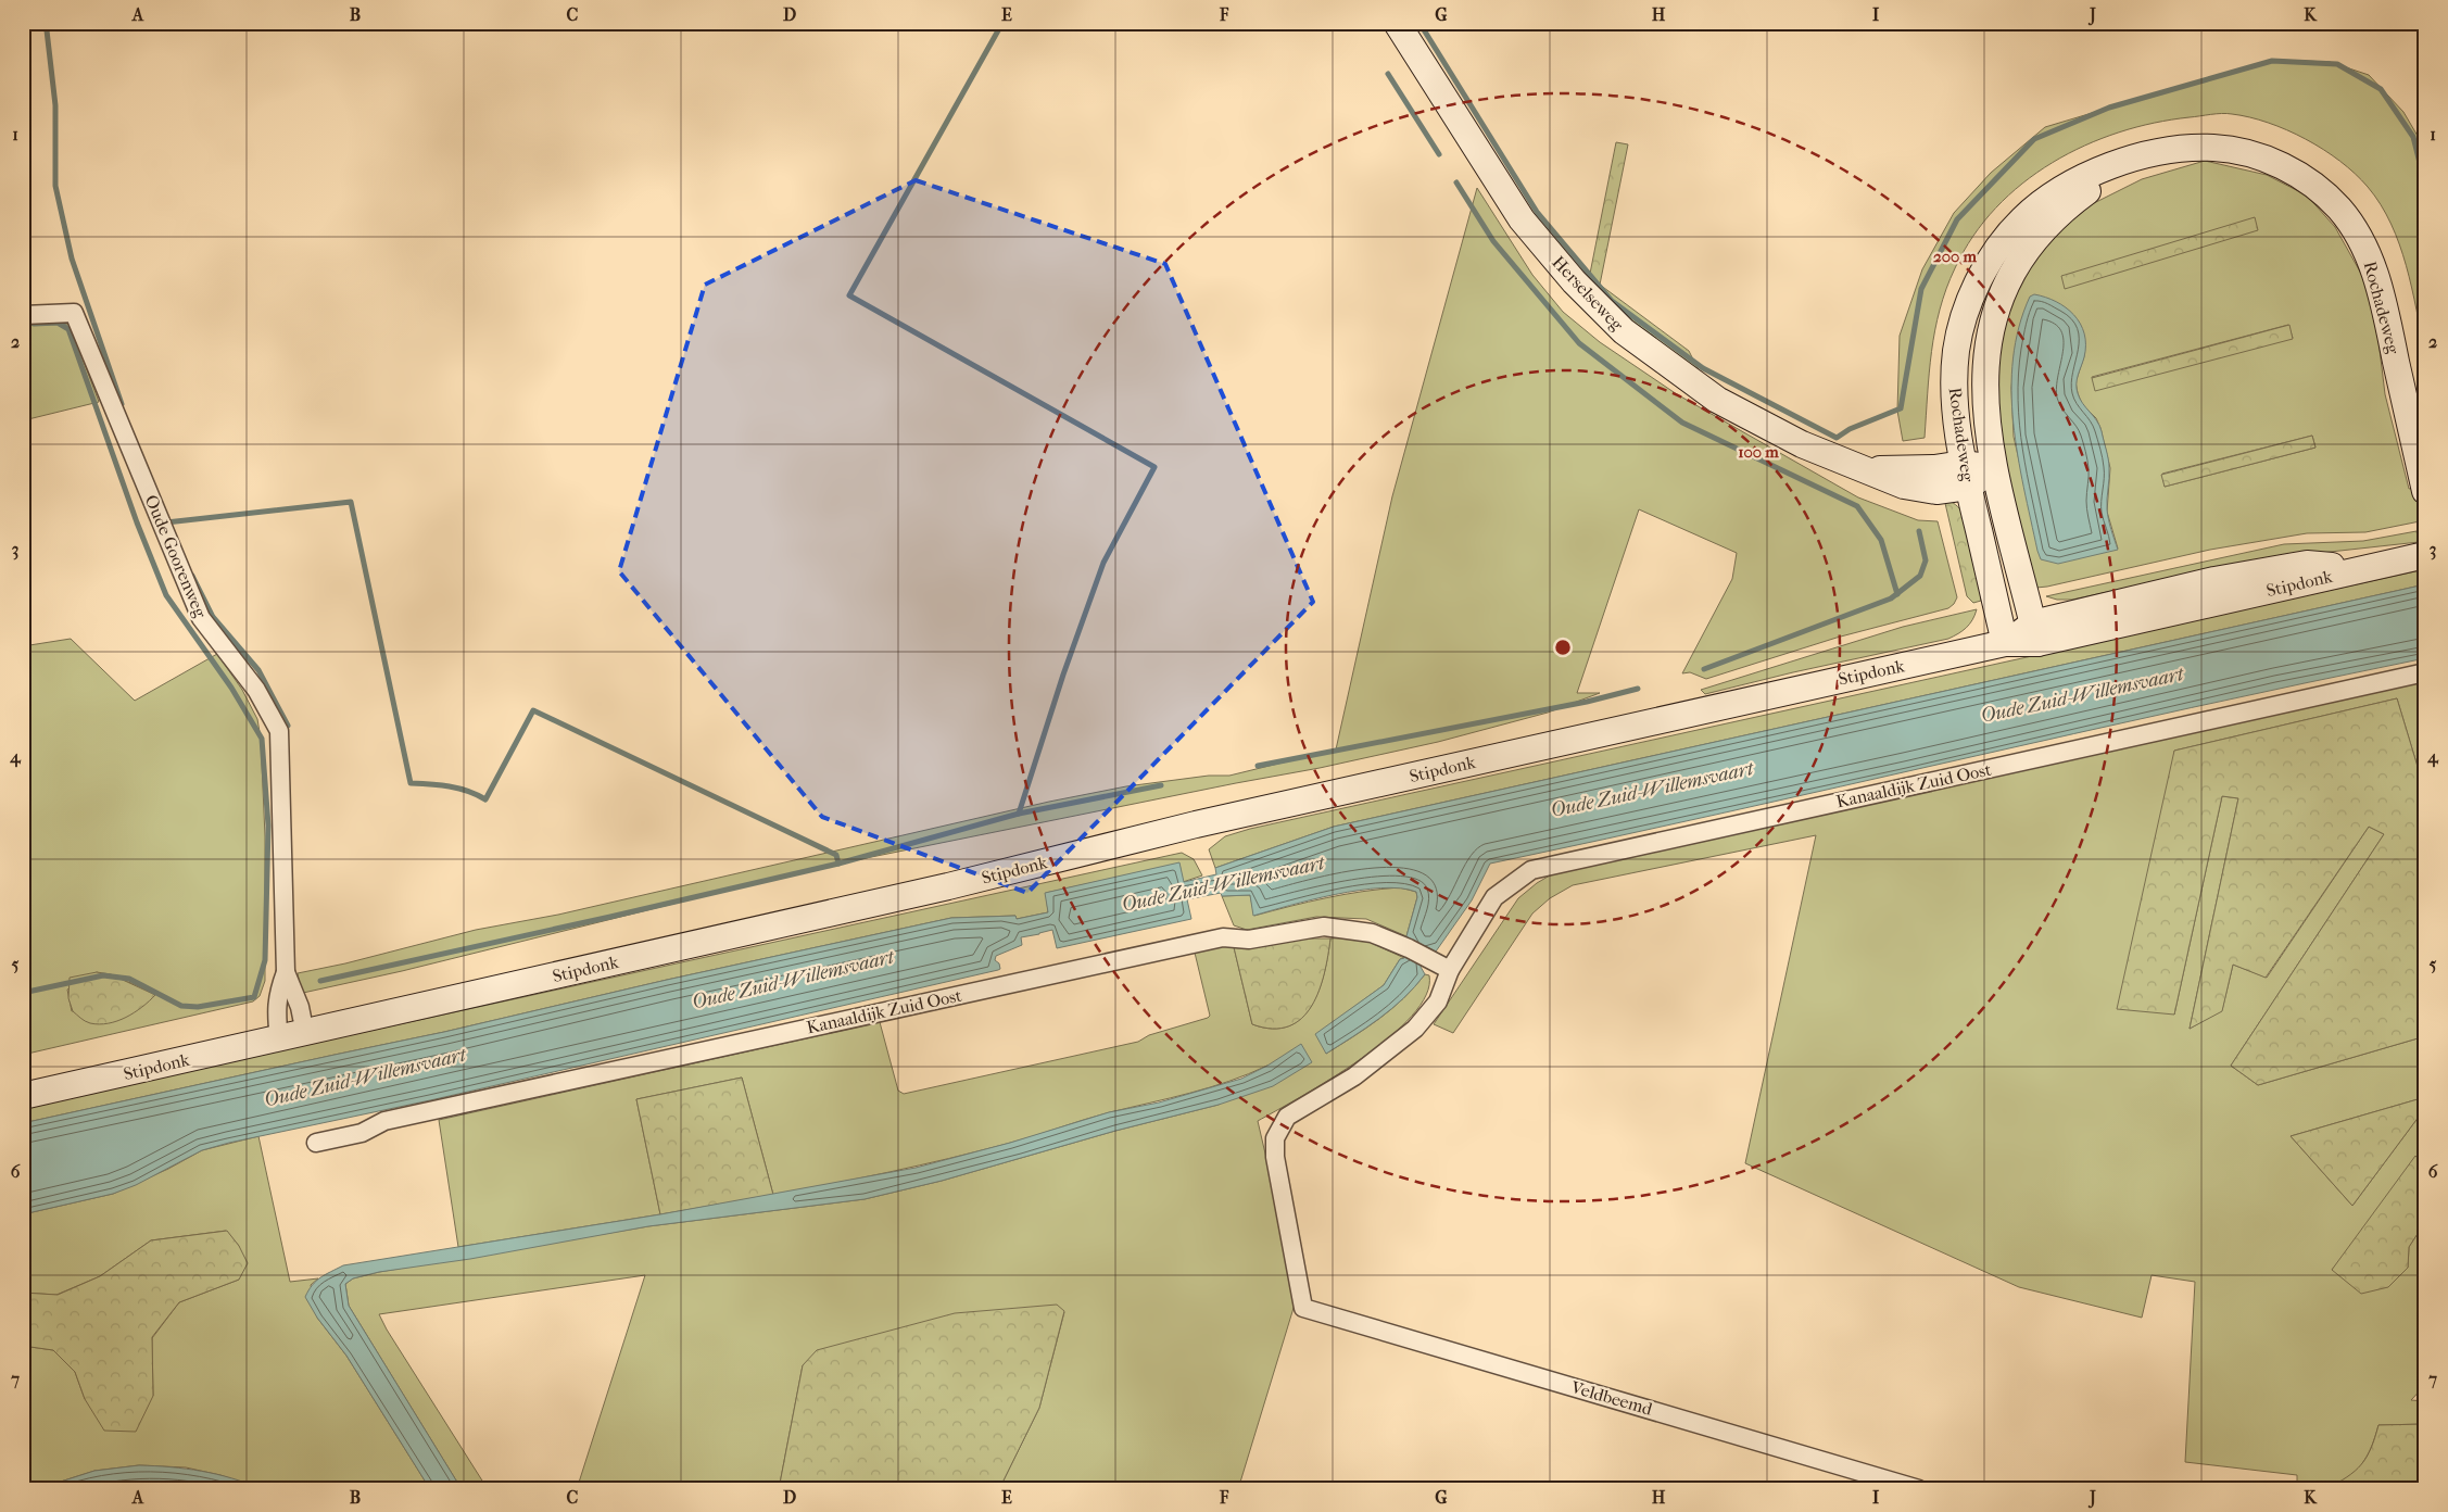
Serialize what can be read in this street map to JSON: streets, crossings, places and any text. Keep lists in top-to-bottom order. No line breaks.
{"streets":{"main road":["Herselseweg","Rochadeweg","Stipdonk"],"street":["Oude Goorenweg","Kanaaldijk Zuid Oost","Veldbeemd"]},"crossings":[["Herselseweg","Rochadeweg"],["Rochadeweg","Stipdonk"],["Oude Goorenweg","Stipdonk"],["Kanaaldijk Zuid Oost","Veldbeemd"]],"water":["Oude Zuid-Willemsvaart"],"grid":{"columns":["A","B","C","D","E","F","G","H","I","J","K"],"rows":["1","2","3","4","5","6","7"]},"rings":["200 m","100 m"]}
